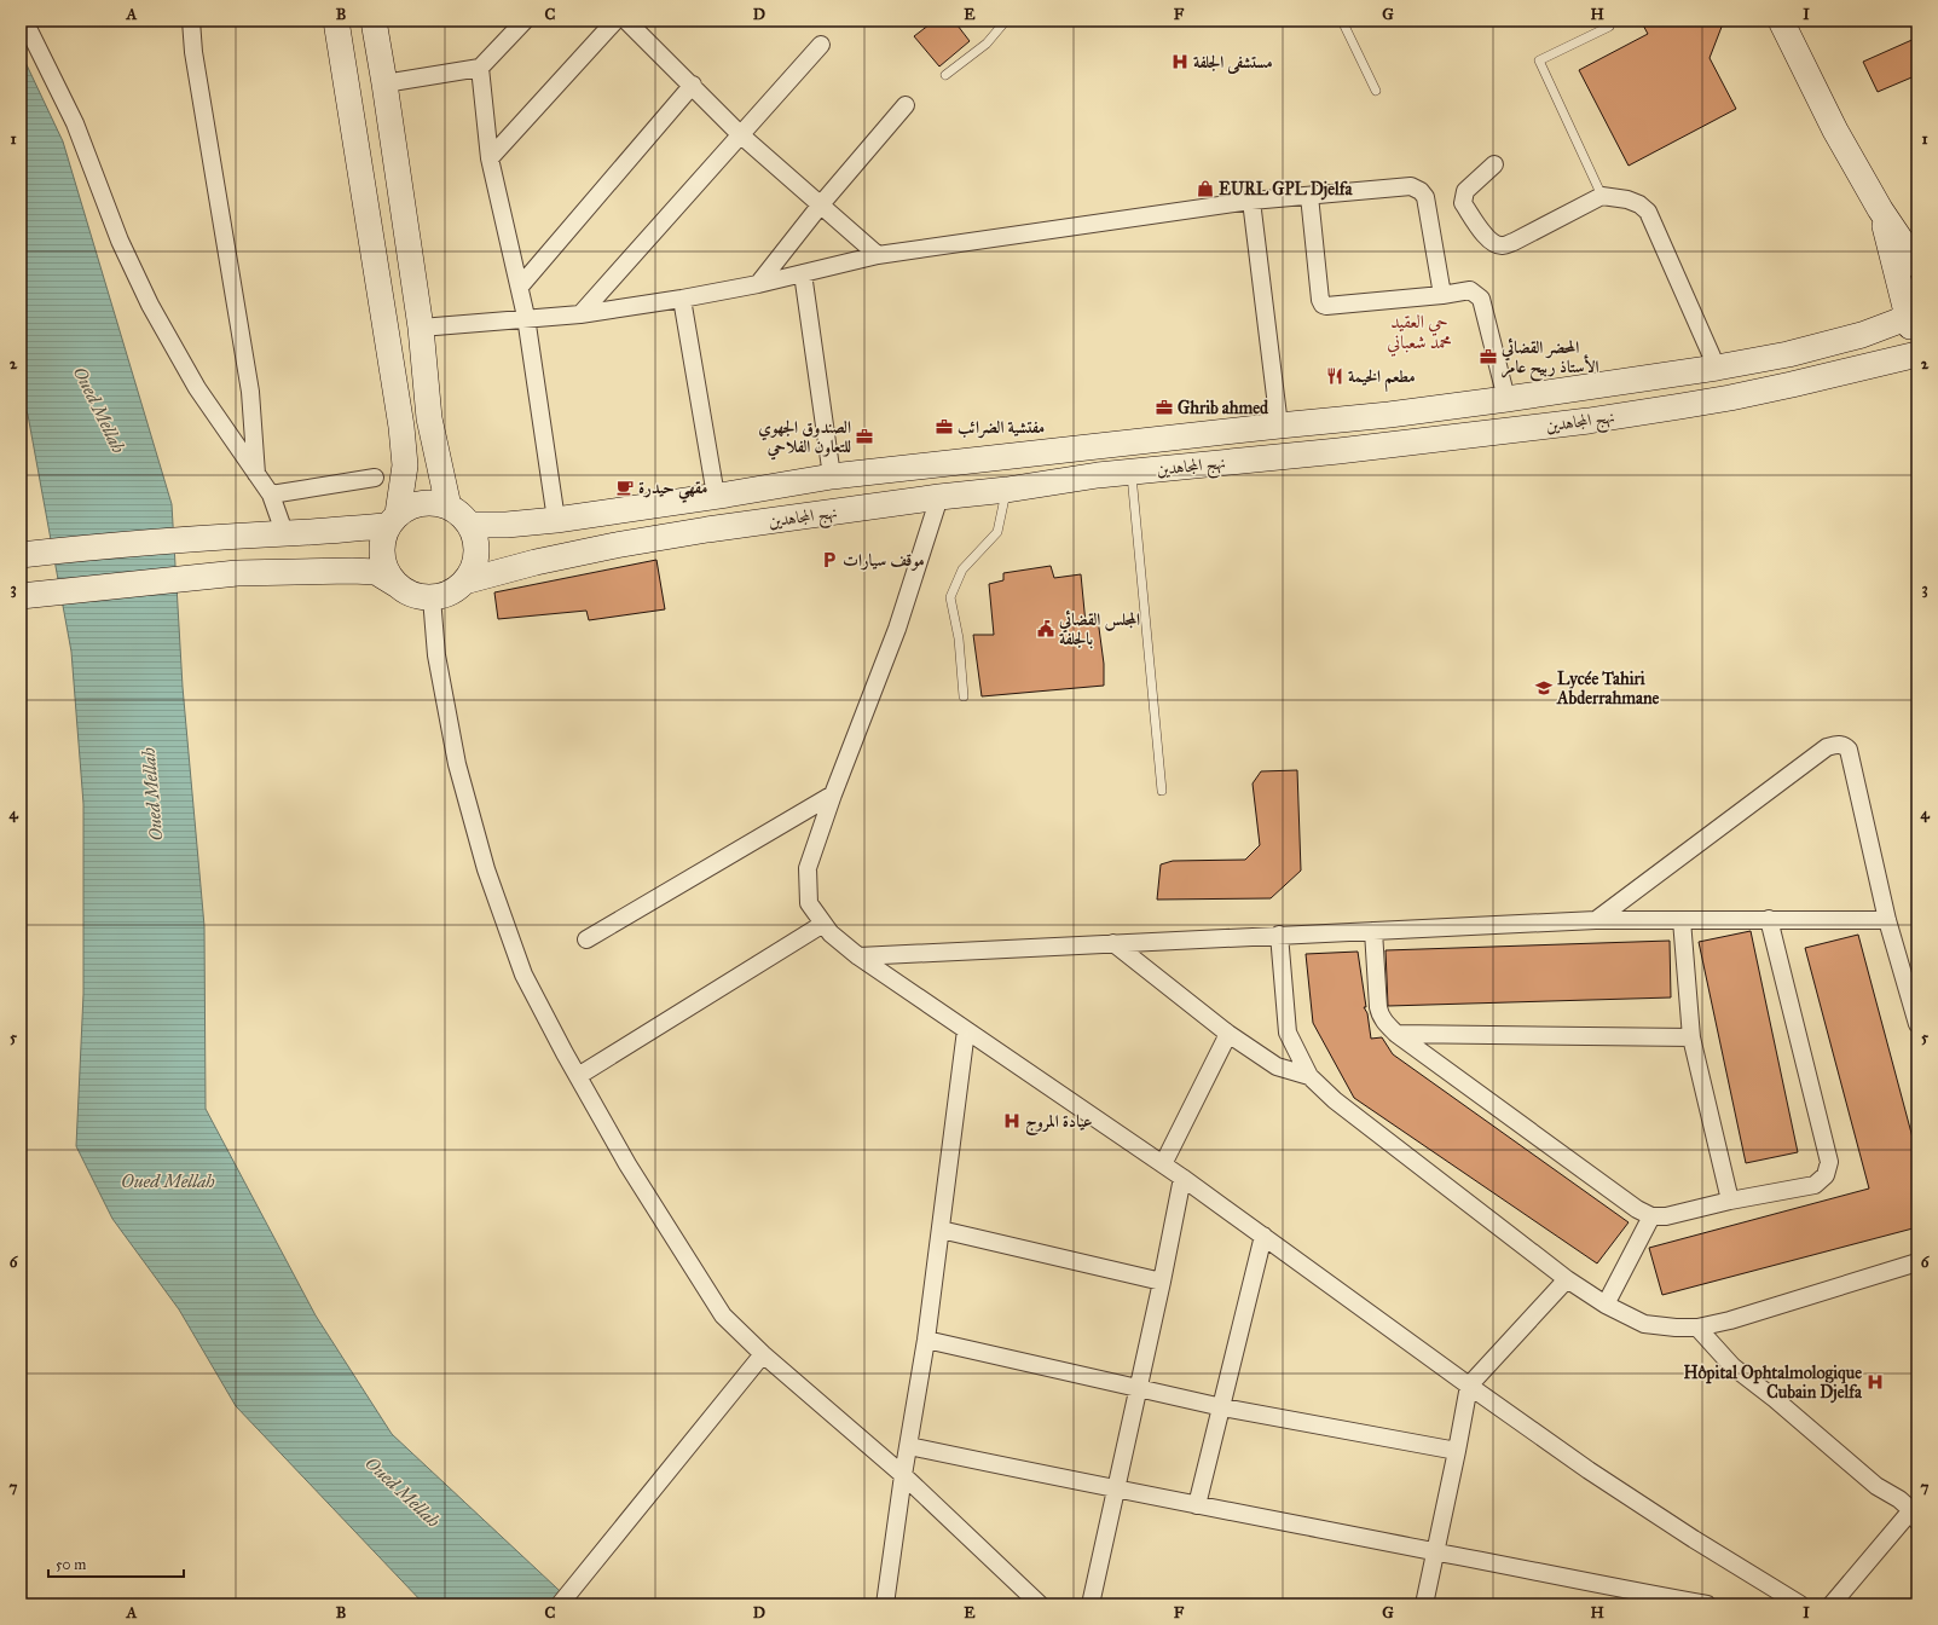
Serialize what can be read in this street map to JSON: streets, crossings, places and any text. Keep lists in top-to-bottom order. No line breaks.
{"streets":{"main road":["نهج المجاهدين"]},"districts":["حي العقيد محمد شعباني"],"water":["Oued Mellah"],"places":{"hospital":["مستشفى الجلفة","عيادة المروج","Hôpital Ophtalmologique Cubain Djelfa"],"shop":["EURL GPL Djelfa"],"office":["المحضر القضائي الأستاذ ربيح عامر","Ghrib ahmed","مفتشية الضرائب","الصندوق الجهوي للتعاون الفلاحي"],"restaurant":["مطعم الخيمة"],"cafe":["مقهي حيدرة"],"parking":["موقف سيارات"],"public building":["المجلس القضائي بالجلفة"],"school or university":["Lycée Tahiri Abderrahmane"]},"scale_bar":"50 m","grid":{"columns":["A","B","C","D","E","F","G","H","I"],"rows":["1","2","3","4","5","6","7"]}}
